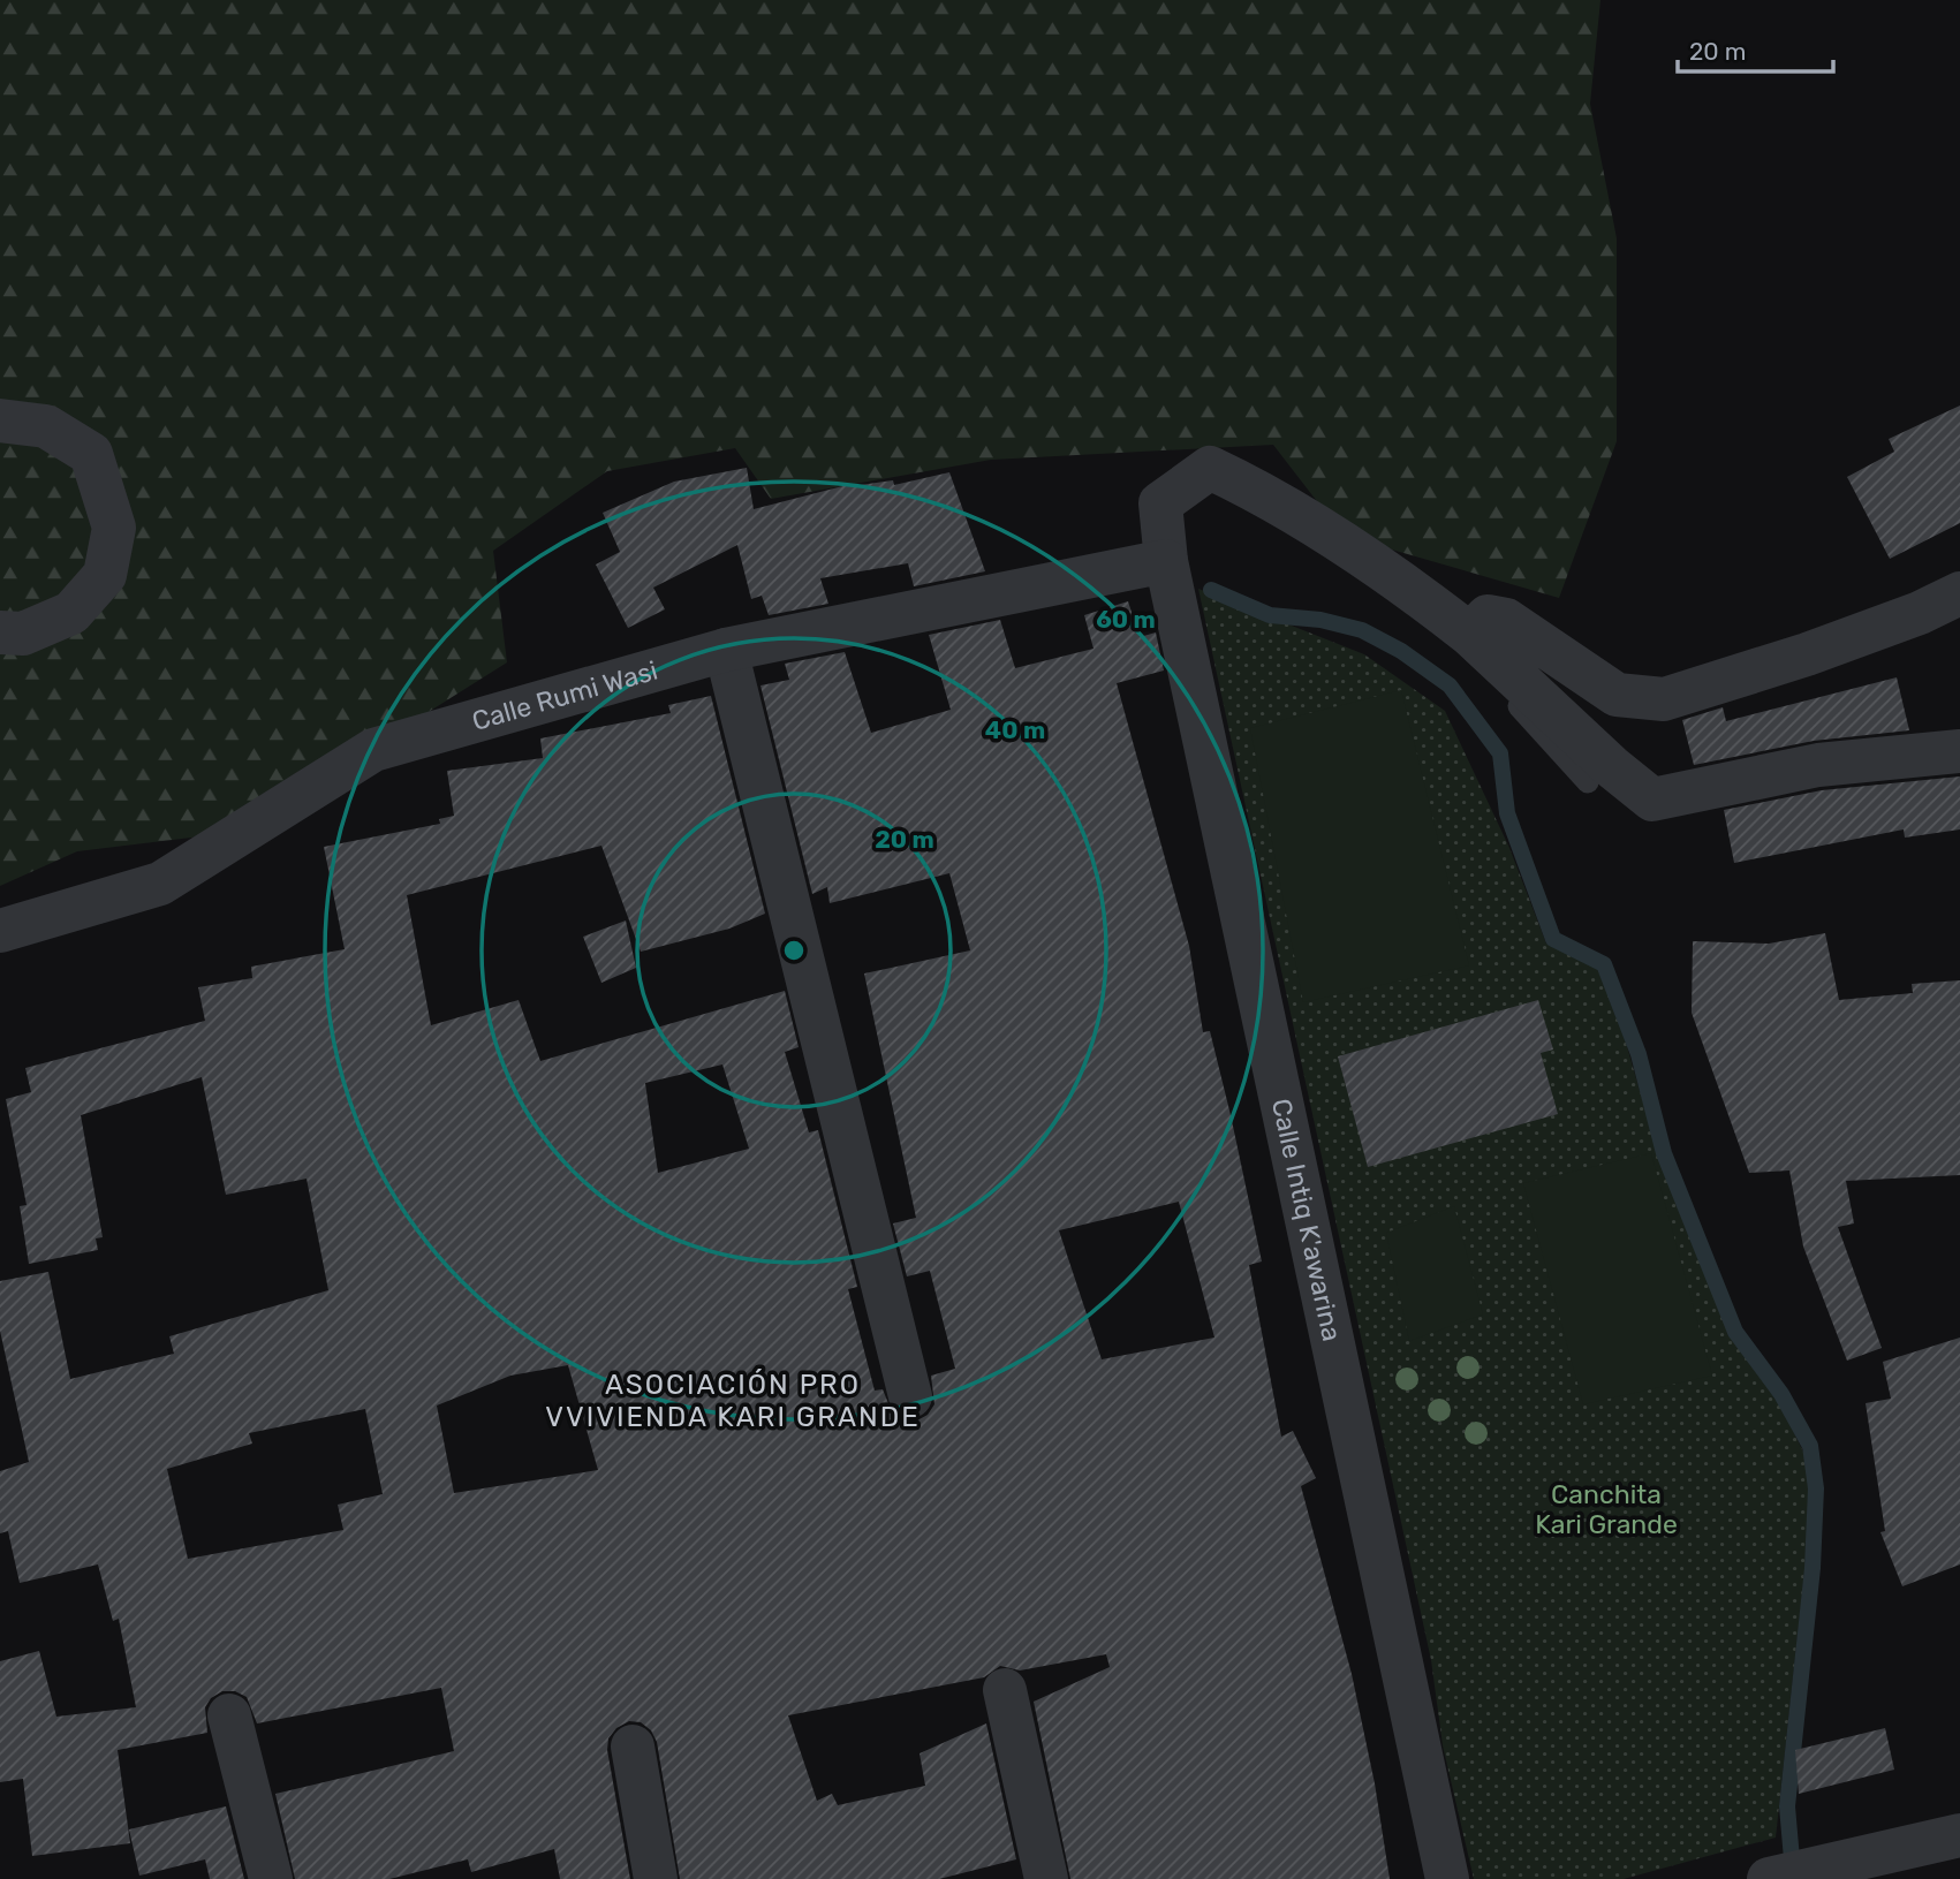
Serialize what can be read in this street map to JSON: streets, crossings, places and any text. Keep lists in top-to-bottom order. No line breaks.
{"streets":{"street":["Calle Rumi Wasi","Calle Intiq K'awarina"]},"crossings":[["Calle Rumi Wasi","Calle Intiq K'awarina"]],"districts":["ASOCIACIÓN PRO VVIVIENDA KARI GRANDE"],"parks":["Canchita Kari Grande"],"scale_bar":"20 m","rings":["60 m","40 m","20 m"]}
